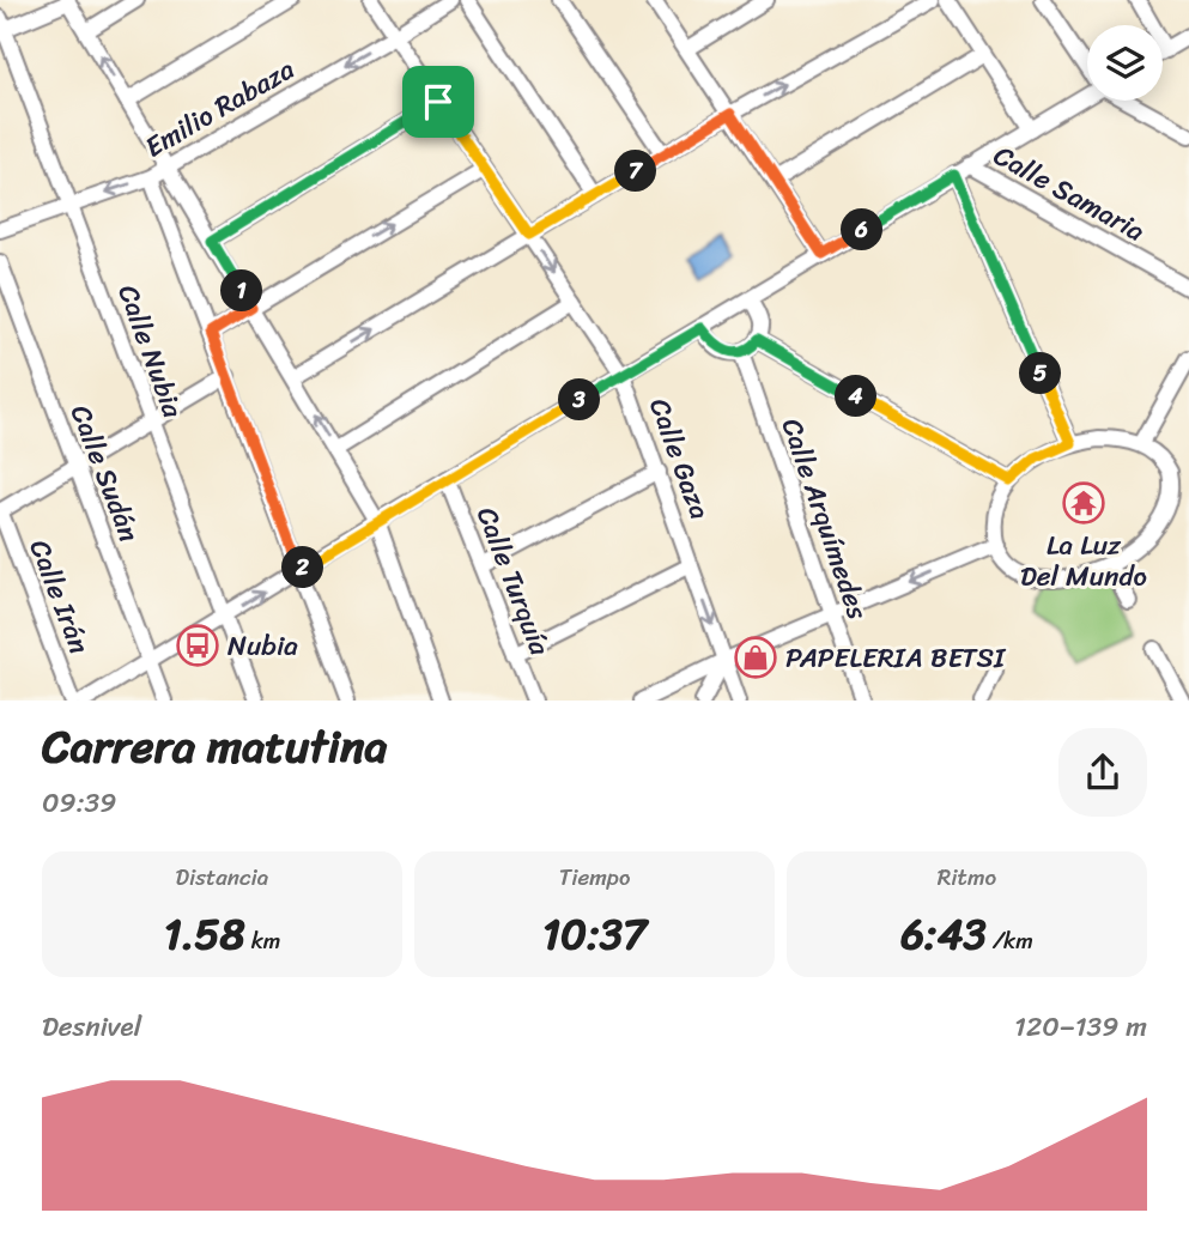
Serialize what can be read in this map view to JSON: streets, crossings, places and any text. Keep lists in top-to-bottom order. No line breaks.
{"streets":{"street":["Emilio Rabaza","Calle Samaria","Calle Nubia","Calle Gaza","Calle Sudán","Calle Arquímedes","Calle Turquía","Calle Irán"]},"crossings":[["Emilio Rabaza","Calle Nubia"],["Emilio Rabaza","Calle Gaza"]],"places":{"temple":["La Luz Del Mundo"],"bus stop":["Nubia"],"shop":["PAPELERIA BETSI"]},"page":{"pins":["7","6","1","5","4","3","2"],"heading":["Carrera matutina","09:39"],"stats":[["Distancia","1.58 km"],["Tiempo","10:37"],["Ritmo","6:43 /km"]],"chart":["Desnivel","120–139 m"]}}
